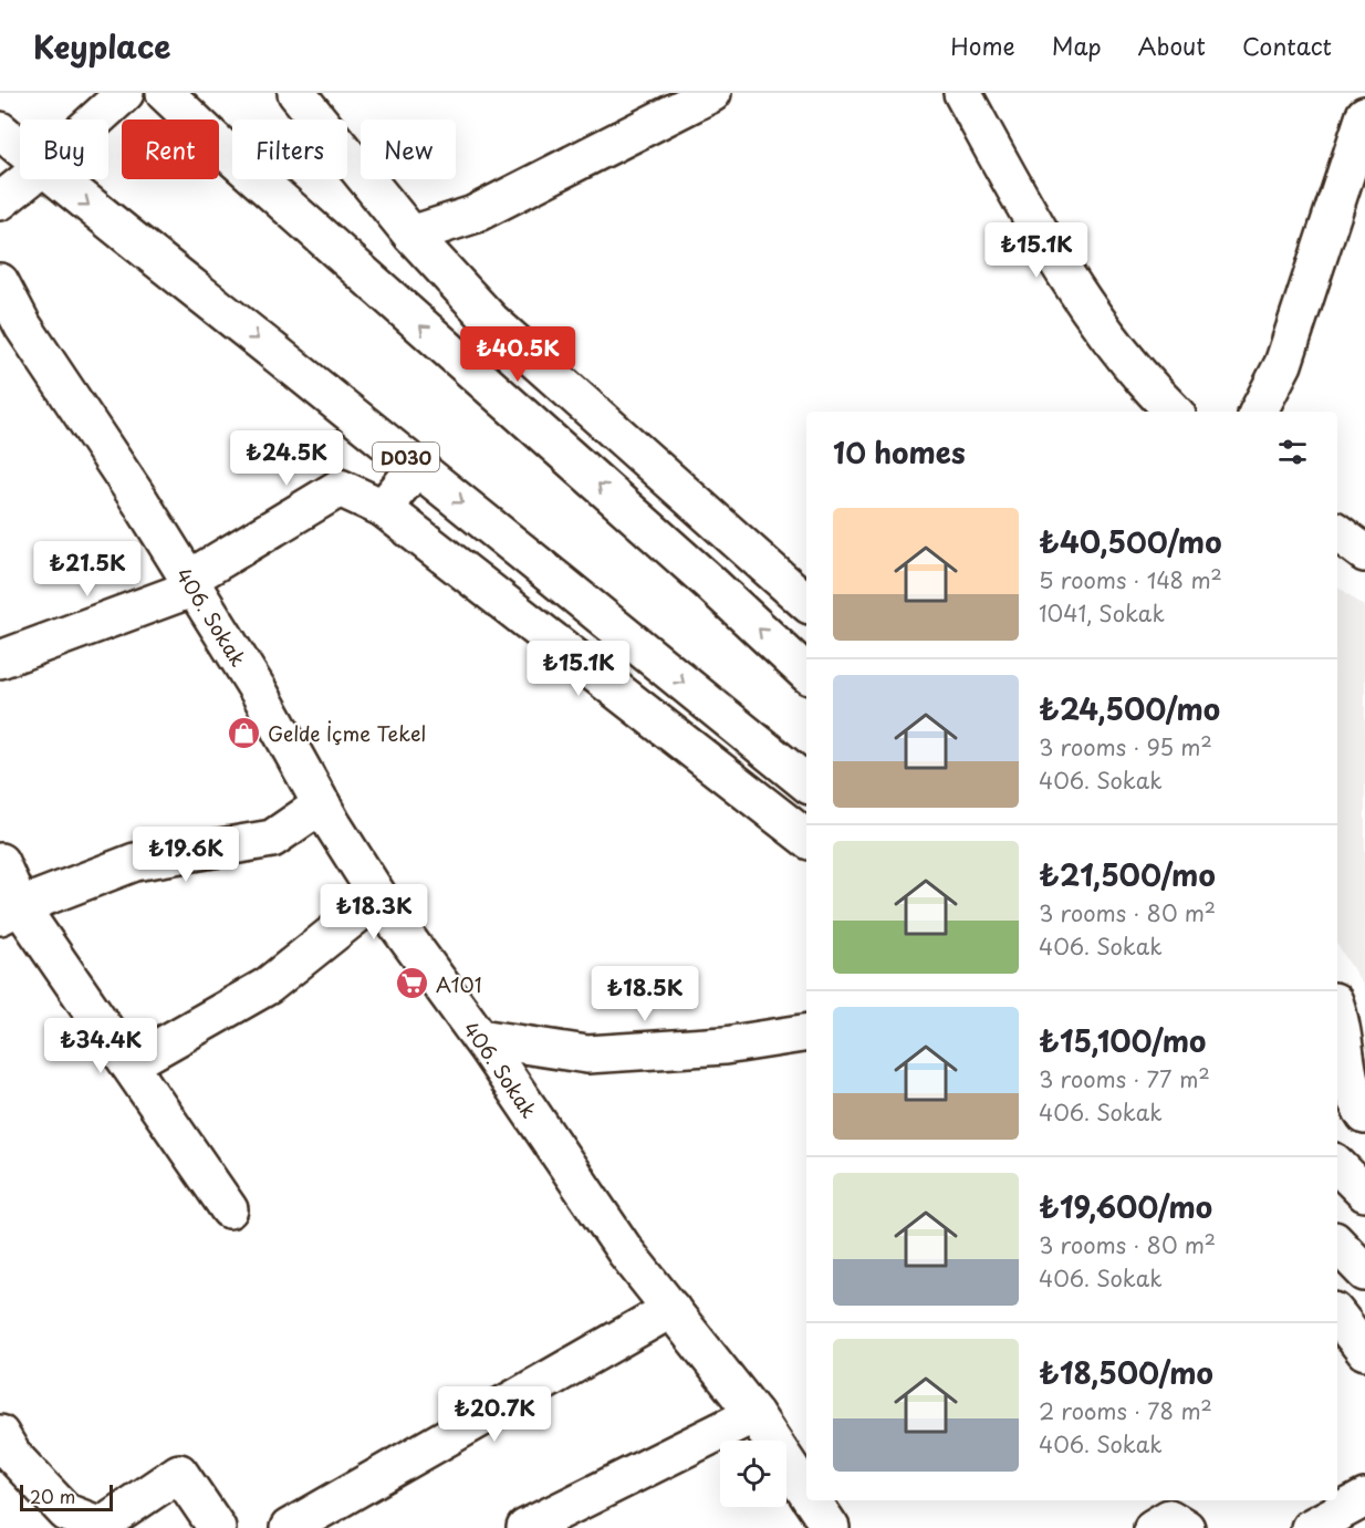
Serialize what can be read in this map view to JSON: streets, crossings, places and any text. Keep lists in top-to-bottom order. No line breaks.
{"streets":{"main road":["D030","406. Sokak"]},"places":{"shop":["Gelde İçme Tekel"],"supermarket":["A101"]},"scale_bar":"20 m","page":{"header":"Keyplace","nav":["Home","Map","About","Contact"],"chip":["Buy","Rent","Filters","New"],"price":["₺15.1K","₺40.5K","₺24.5K","₺21.5K","₺15.1K","₺19.6K","₺18.3K","₺18.5K","₺34.4K","₺20.7K"],"heading":"10 homes","list":[{"name":"₺40,500/mo","note":"5 rooms · 148 m² · 1041, Sokak"},{"name":"₺24,500/mo","note":"3 rooms · 95 m² · 406. Sokak"},{"name":"₺21,500/mo","note":"3 rooms · 80 m² · 406. Sokak"},{"name":"₺15,100/mo","note":"3 rooms · 77 m² · 406. Sokak"},{"name":"₺19,600/mo","note":"3 rooms · 80 m² · 406. Sokak"},{"name":"₺18,500/mo","note":"2 rooms · 78 m² · 406. Sokak"}],"scale":"20 m"}}
